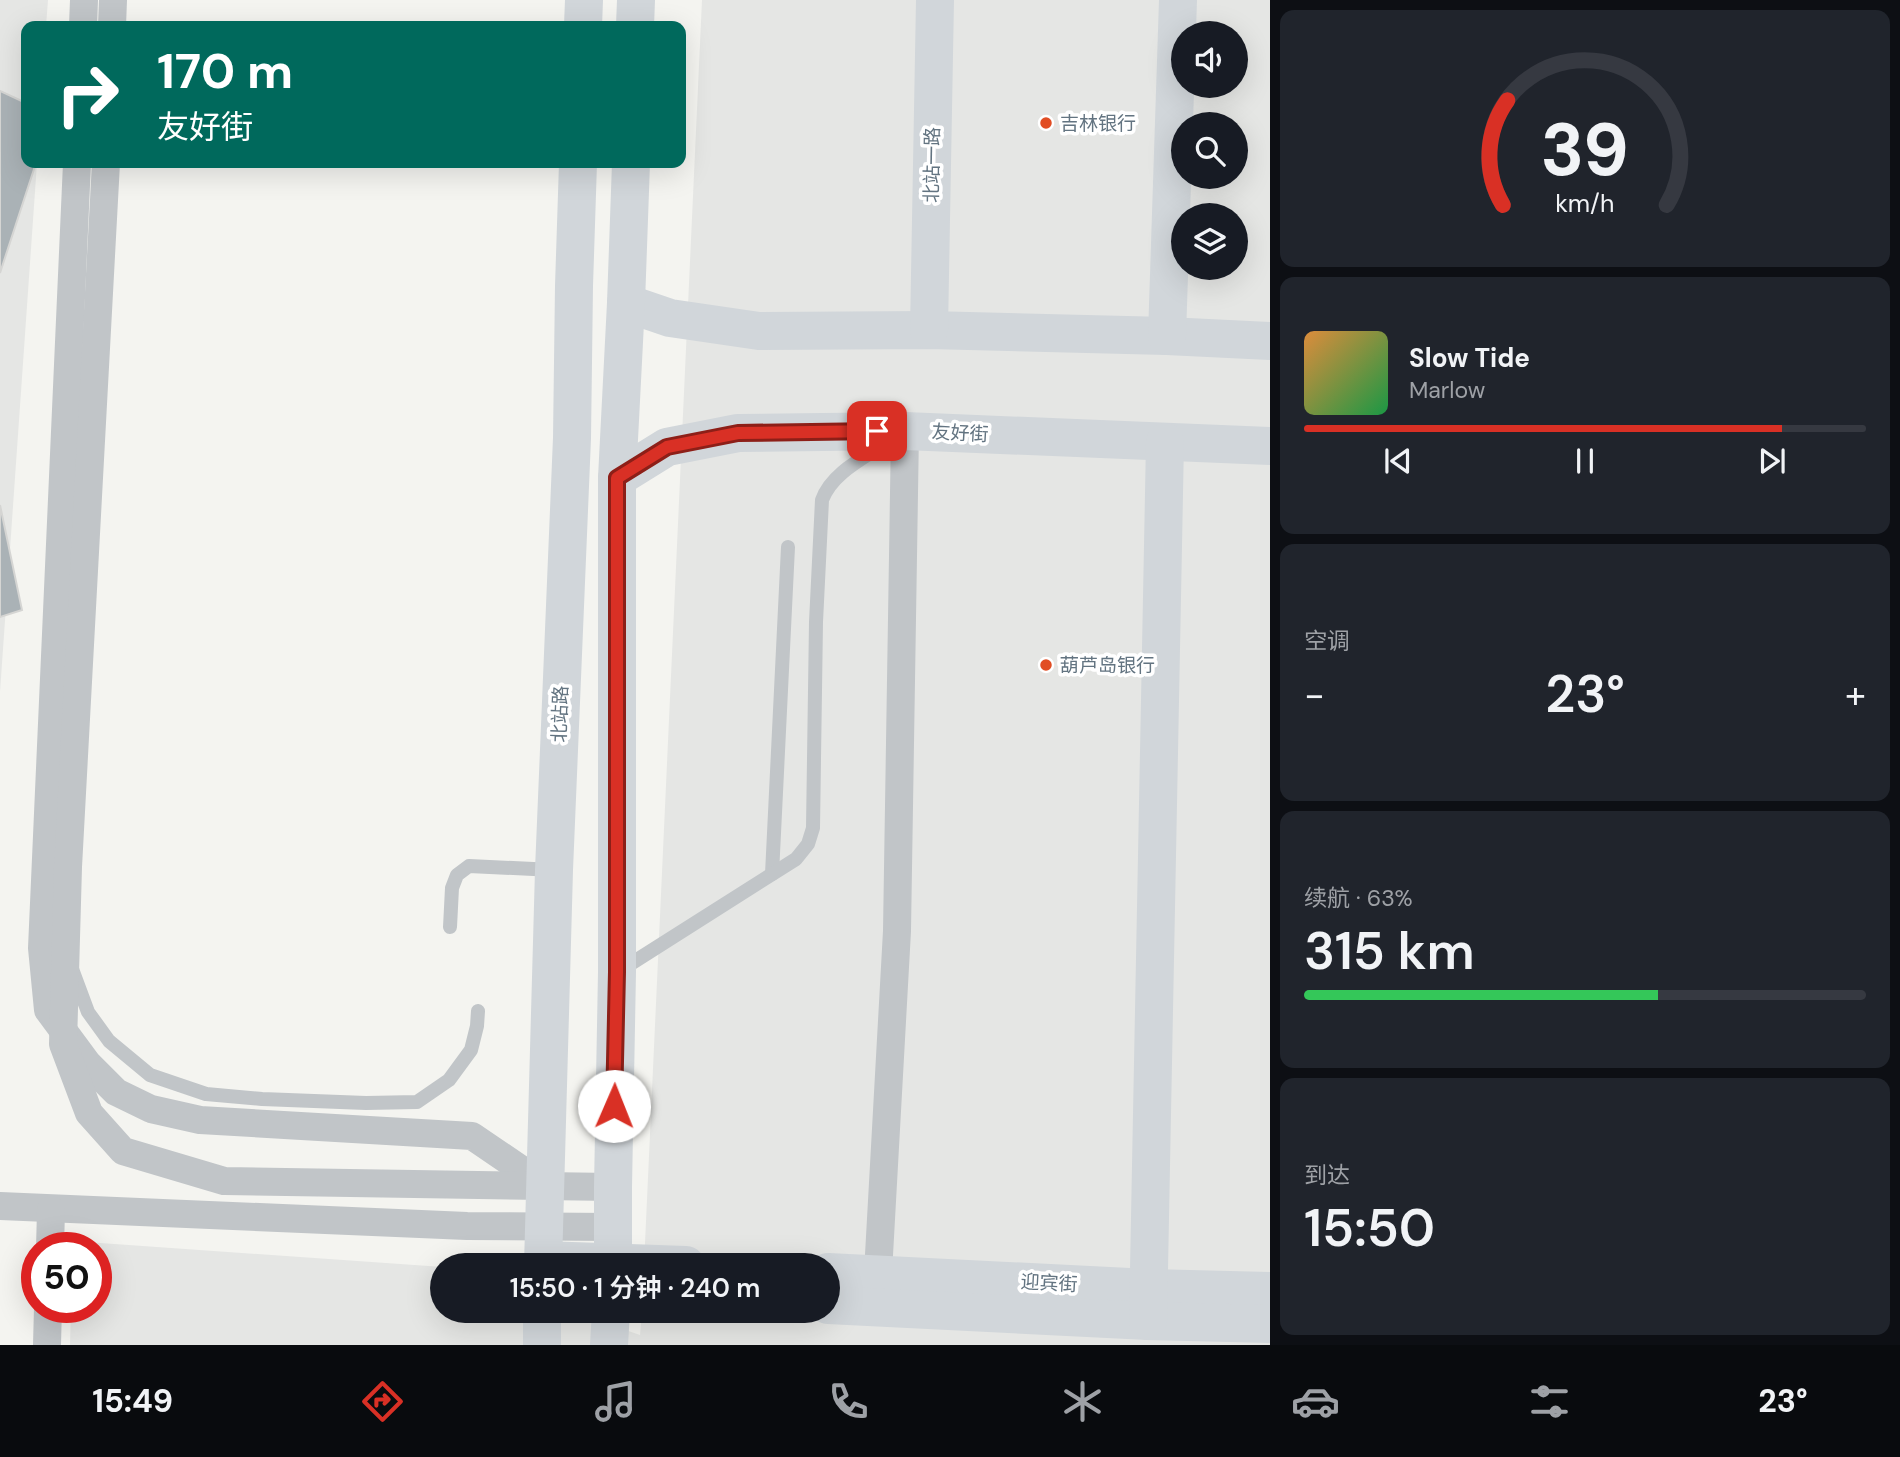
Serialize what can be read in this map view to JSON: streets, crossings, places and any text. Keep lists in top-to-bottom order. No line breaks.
{"streets":{"main road":["北站一路","友好街","北站路","迎宾街"]},"places":["吉林银行","葫芦岛银行"],"page":{"turn":["170 m","友好街"],"song":["Slow Tide","Marlow"],"tile":["空调",["续航 · 63%","315 km"],["到达","15:50"]],"heat":["−","23°","+"],"limit":"50","trip":"15:50 · 1 分钟 · 240 m","tabs":["15:49","23°"],"gauge":["39","km/h"]}}
